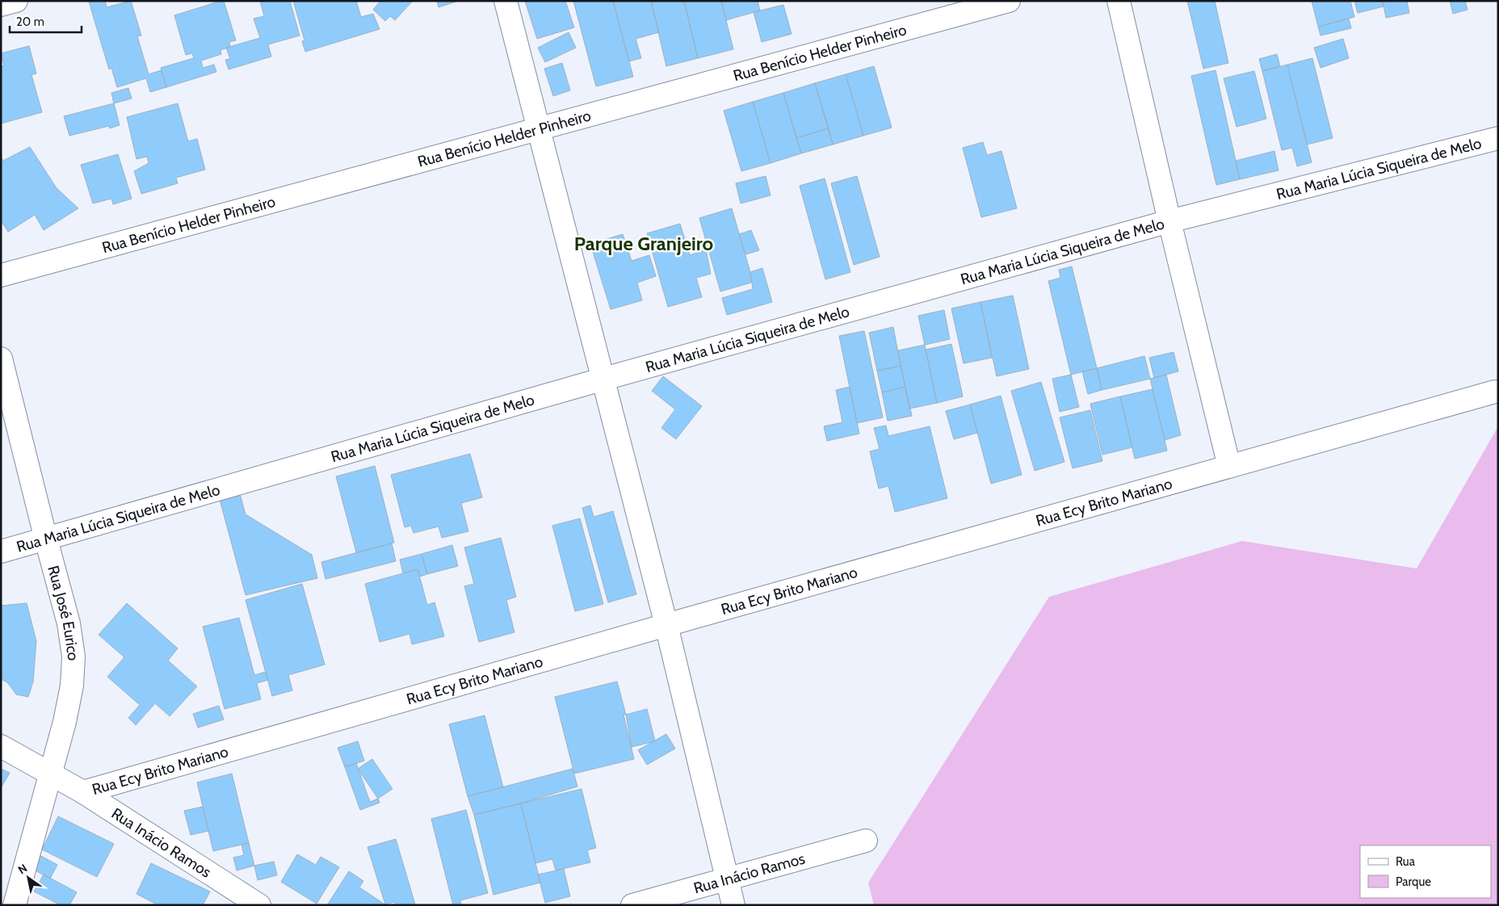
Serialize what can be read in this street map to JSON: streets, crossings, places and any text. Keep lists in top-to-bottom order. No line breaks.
{"streets":{"street":["Rua Benício Helder Pinheiro","Rua Maria Lúcia Siqueira de Melo","Rua Ecy Brito Mariano","Rua José Eurico","Rua Inácio Ramos"]},"crossings":[["Rua Maria Lúcia Siqueira de Melo","Rua José Eurico"],["Rua Ecy Brito Mariano","Rua Inácio Ramos"],["Rua José Eurico","Rua Inácio Ramos"]],"districts":["Parque Granjeiro"],"legend":["Rua","Parque"],"scale_bar":"20 m","north":"top left"}
